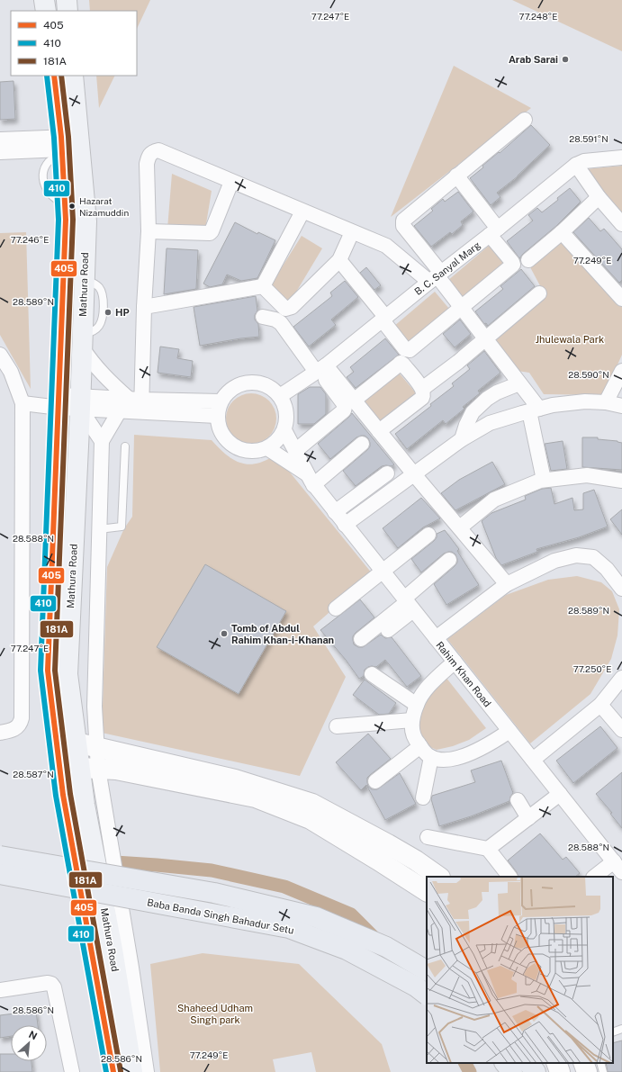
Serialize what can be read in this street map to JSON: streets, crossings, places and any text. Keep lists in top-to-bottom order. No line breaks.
{"streets":{"highway":["Baba Banda Singh Bahadur Setu"],"main road":["Mathura Road"],"street":["B. C. Sanyal Marg","Rahim Khan Road"]},"crossings":[["B. C. Sanyal Marg","Rahim Khan Road"]],"parks":["Jhulewala Park","Shaheed Udham Singh park"],"places":["Arab Sarai","Hazarat Nizamuddin","HP","Tomb of Abdul Rahim Khan-i-Khanan"],"lines":["transit line 405","transit line 410","transit line 181A"],"legend":["405","410","181A"],"north":"top right","coordinates":["77.247°E","77.248°E","28.591°N","77.246°E","77.249°E","28.589°N","28.590°N","28.588°N","77.250°E","28.587°N","28.586°N"]}
